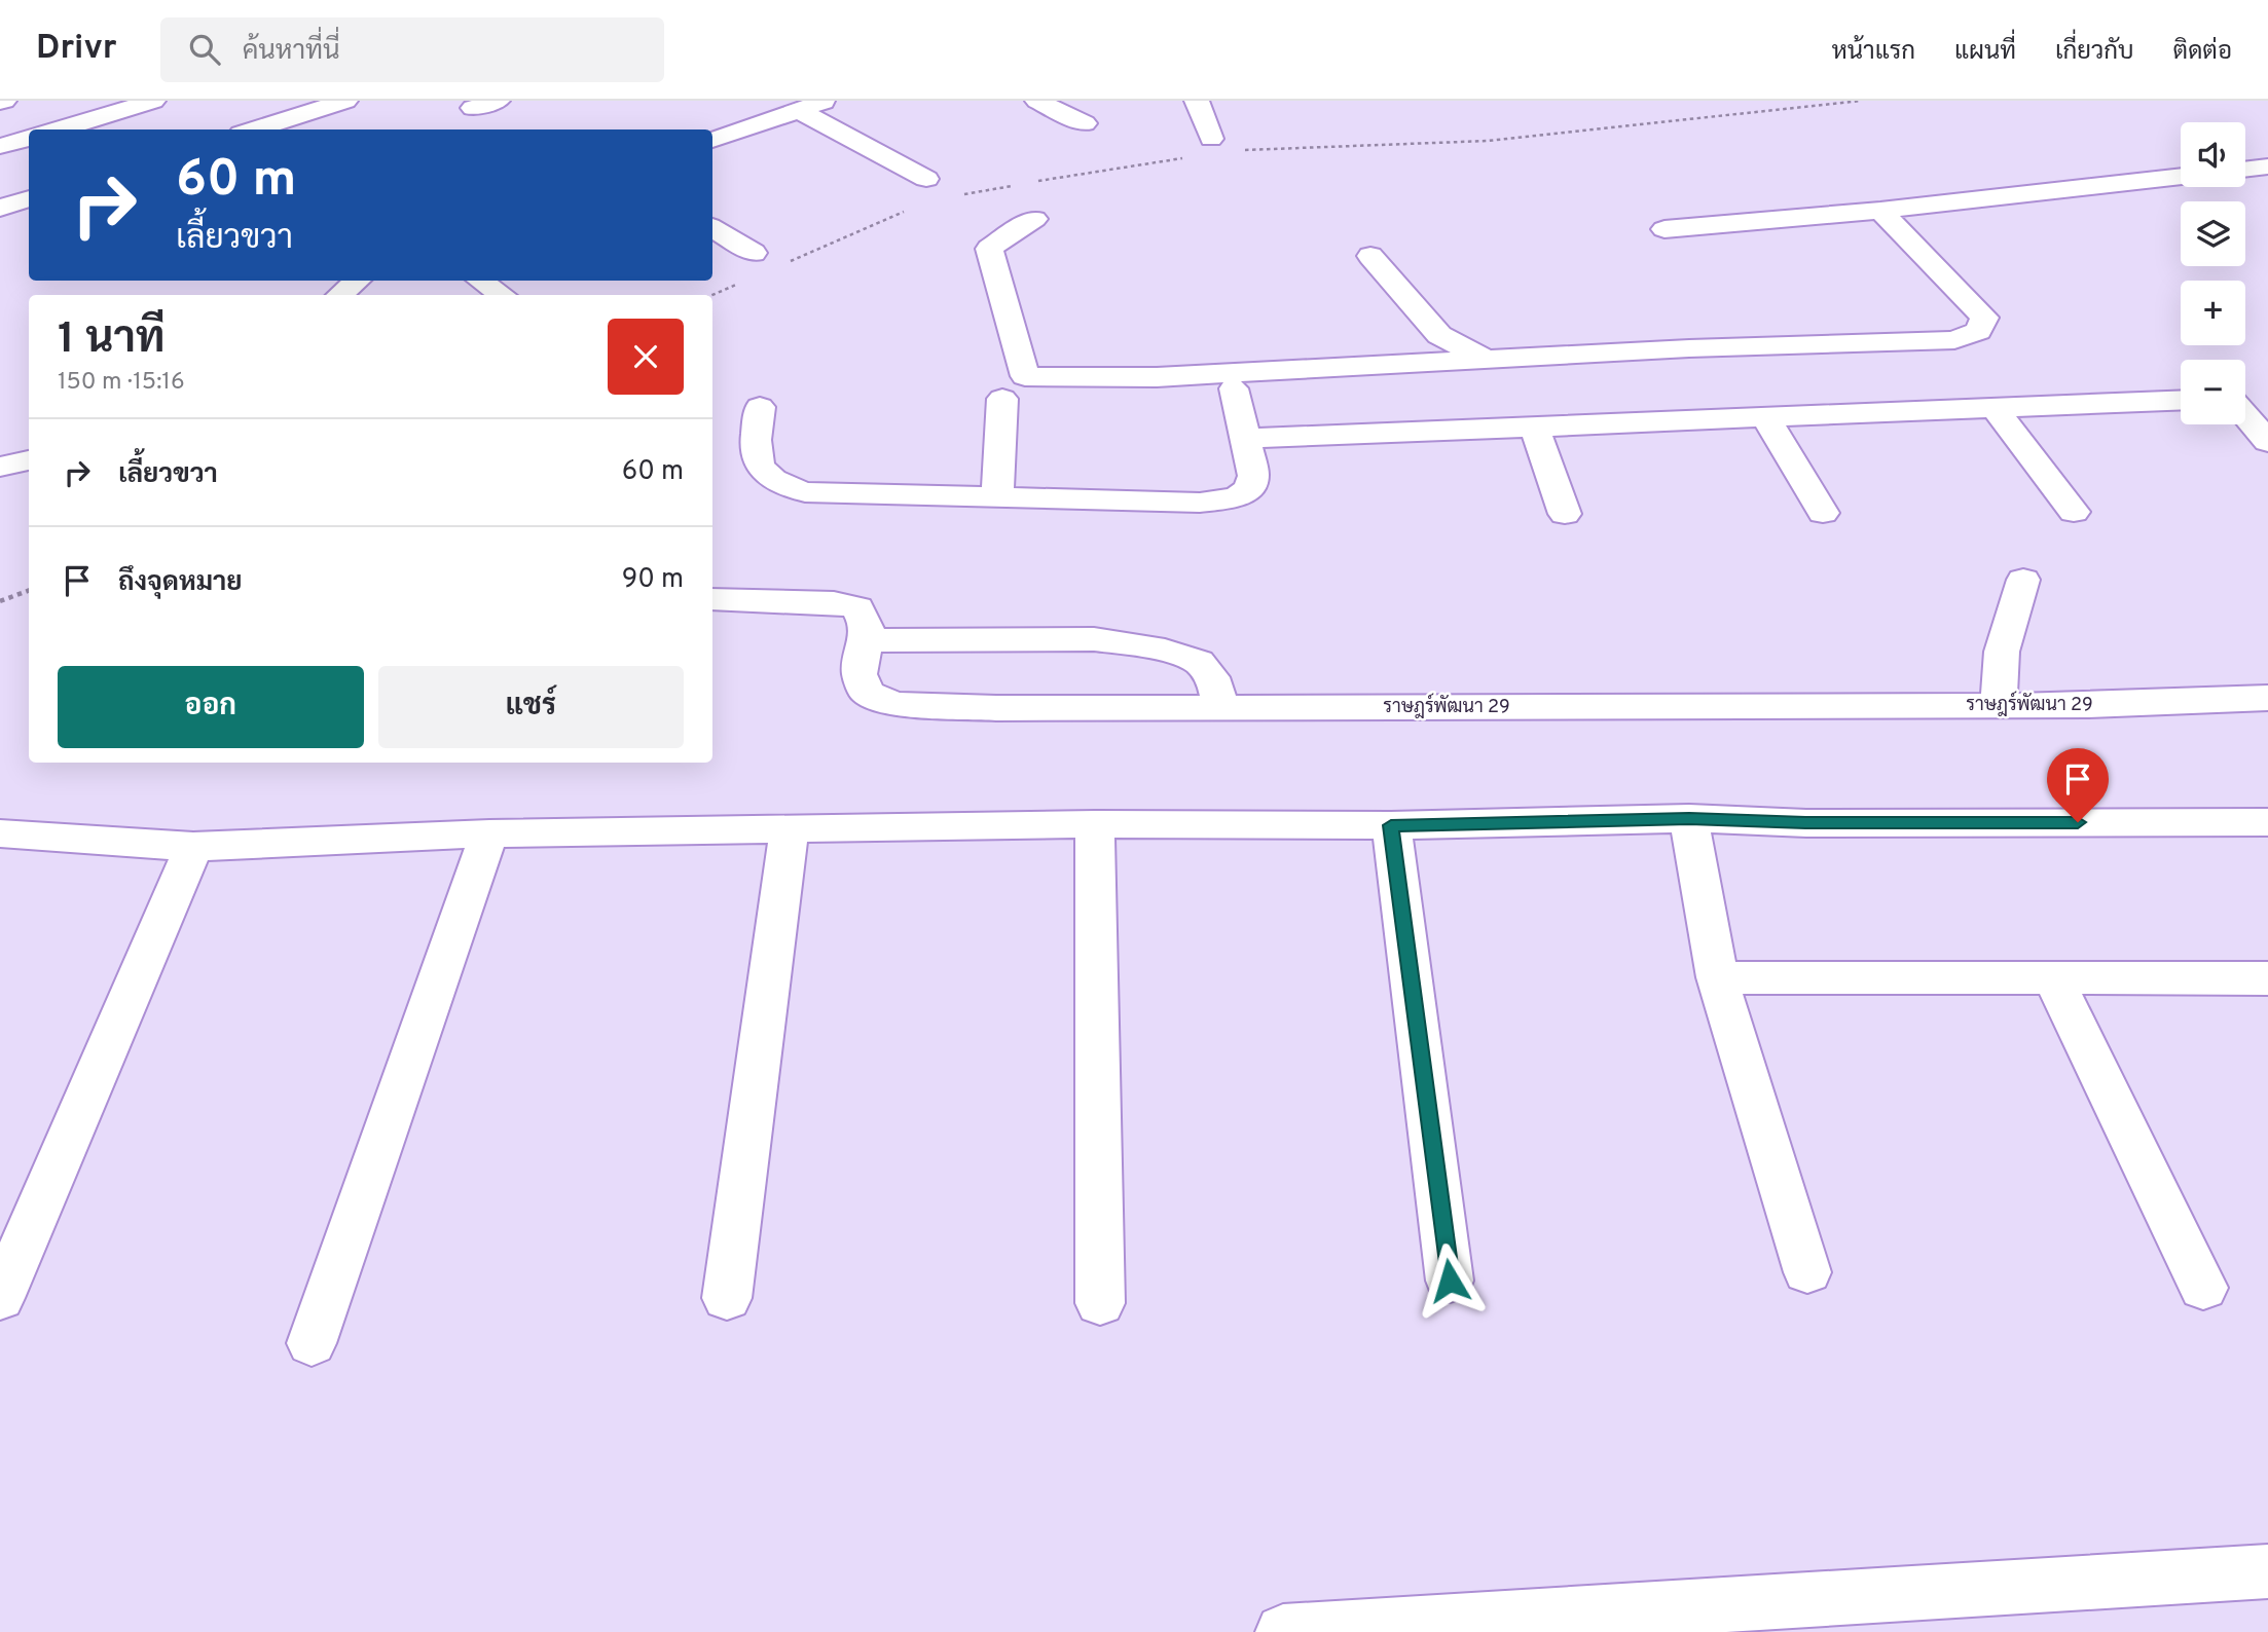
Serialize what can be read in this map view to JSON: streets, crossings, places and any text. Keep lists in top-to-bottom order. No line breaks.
{"streets":{"main road":["ราษฎร์พัฒนา 29"]},"page":{"header":"Drivr","search":"ค้นหาที่นี่","nav":["หน้าแรก","แผนที่","เกี่ยวกับ","ติดต่อ"],"map_buttons":["+","−"],"turn":["60 m","เลี้ยวขวา"],"heading":["1 นาที","150 m · 15:16"],"list":[{"name":"เลี้ยวขวา","value":"60 m"},{"name":"ถึงจุดหมาย","value":"90 m"}],"buttons":["ออก","แชร์"]}}
